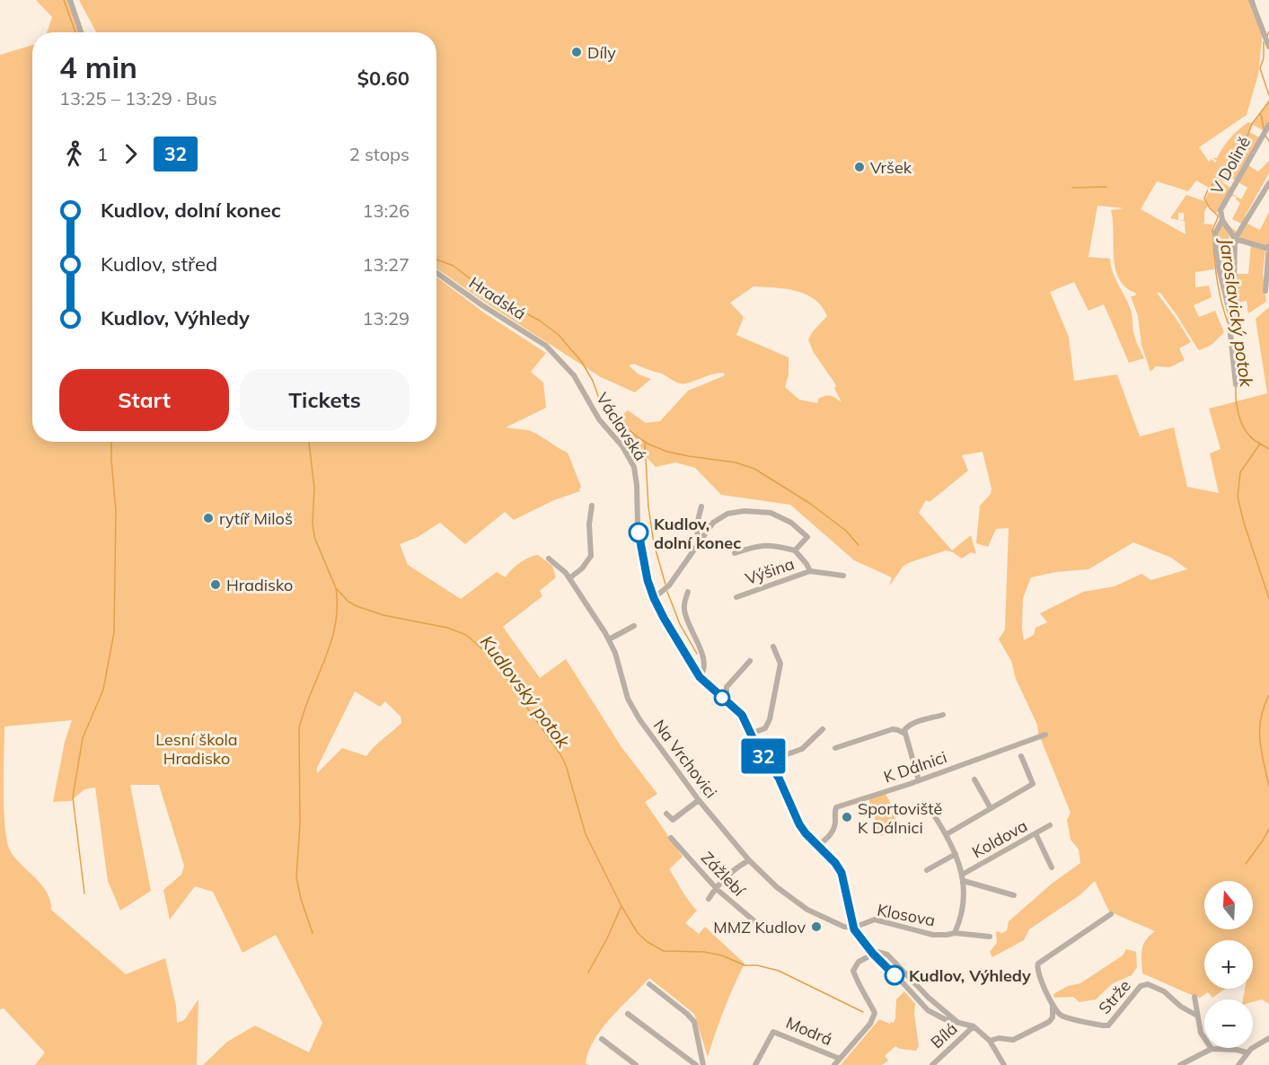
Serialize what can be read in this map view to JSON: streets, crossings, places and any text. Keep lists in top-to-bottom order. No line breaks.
{"streets":{"street":["V Dolině","Hradská","Václavská","Výšina","Na Vrchovici","K Dálnici","Koldova","Zážlebí","Klosova","Strže","Modrá","Bílá"]},"crossings":[["Hradská","Václavská"],["Václavská","Na Vrchovici"],["Václavská","K Dálnici"],["Václavská","Klosova"],["Václavská","Modrá"],["Václavská","Bílá"],["Na Vrchovici","Klosova"]],"water":["Jaroslavický potok","Kudlovský potok"],"parks":["Lesní škola Hradisko"],"places":["Díly","Vršek","rytíř Miloš","Kudlov, dolní konec","Hradisko","Sportoviště K Dálnici","MMZ Kudlov","Kudlov, Výhledy"],"lines":["bus line 32"],"north":"top","page":{"on_map":"32","heading":["4 min","13:25 – 13:29 · Bus","$0.60"],"legs":["1","32","2 stops"],"list":[{"name":"Kudlov, dolní konec","value":"13:26"},{"name":"Kudlov, střed","value":"13:27"},{"name":"Kudlov, Výhledy","value":"13:29"}],"buttons":["Start","Tickets"],"map_buttons":["+","−"]}}
